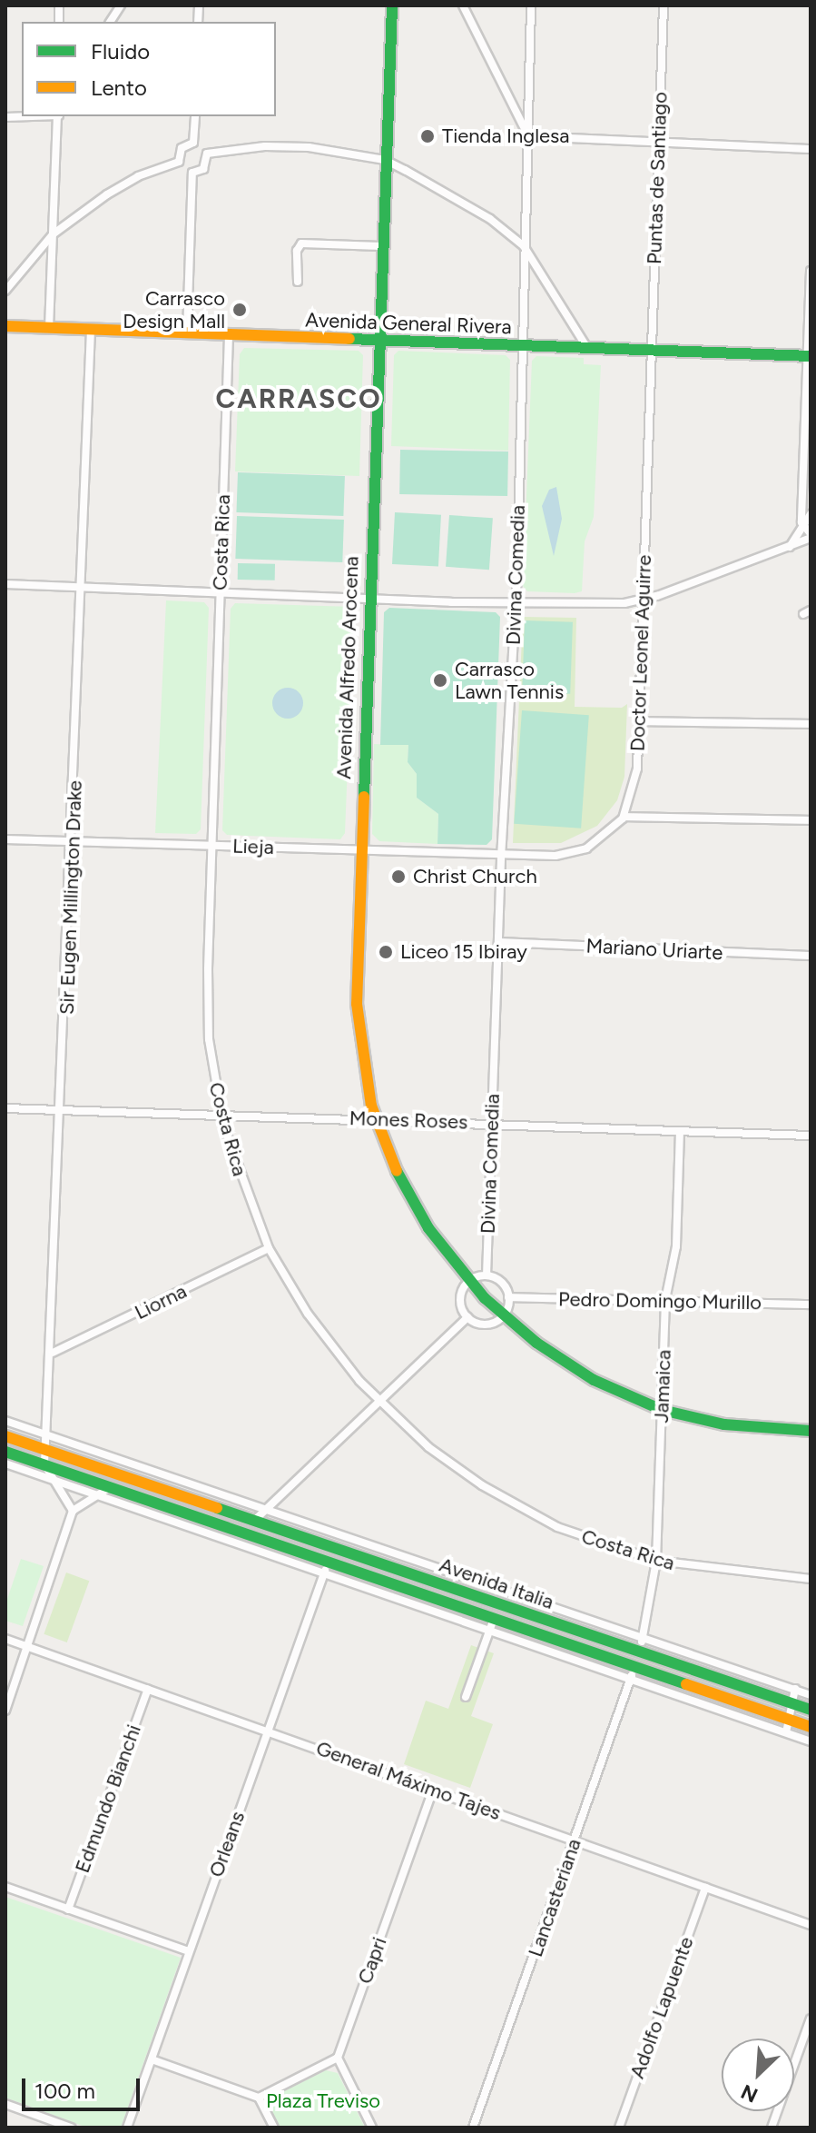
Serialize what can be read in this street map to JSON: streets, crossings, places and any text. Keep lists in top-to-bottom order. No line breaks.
{"streets":{"main road":["Avenida General Rivera","Avenida Alfredo Arocena","Avenida Italia"],"street":["Puntas de Santiago","Costa Rica","Divina Comedia","Doctor Leonel Aguirre","Lieja","Sir Eugen Millington Drake","Mariano Uriarte","Mones Roses","Pedro Domingo Murillo","Liorna","Jamaica","General Máximo Tajes","Edmundo Bianchi","Orleans","Lancasteriana","Capri","Adolfo Lapuente"]},"crossings":[["Puntas de Santiago","Avenida General Rivera"],["Puntas de Santiago","Doctor Leonel Aguirre"],["Avenida General Rivera","Costa Rica"],["Avenida General Rivera","Divina Comedia"],["Avenida General Rivera","Doctor Leonel Aguirre"],["Avenida General Rivera","Avenida Alfredo Arocena"],["Avenida General Rivera","Sir Eugen Millington Drake"],["Costa Rica","Lieja"],["Costa Rica","Mones Roses"],["Costa Rica","Liorna"],["Costa Rica","Jamaica"],["Divina Comedia","Lieja"],["Divina Comedia","Mariano Uriarte"],["Divina Comedia","Mones Roses"],["Avenida Alfredo Arocena","Lieja"],["Avenida Alfredo Arocena","Mones Roses"],["Avenida Alfredo Arocena","Jamaica"],["Lieja","Sir Eugen Millington Drake"],["Sir Eugen Millington Drake","Mones Roses"],["Sir Eugen Millington Drake","Liorna"],["Sir Eugen Millington Drake","Avenida Italia"],["Mones Roses","Jamaica"],["Pedro Domingo Murillo","Jamaica"],["Jamaica","Avenida Italia"],["Avenida Italia","Orleans"],["Avenida Italia","Lancasteriana"],["General Máximo Tajes","Edmundo Bianchi"],["General Máximo Tajes","Orleans"],["General Máximo Tajes","Lancasteriana"],["General Máximo Tajes","Capri"],["General Máximo Tajes","Adolfo Lapuente"]],"districts":["CARRASCO"],"parks":["Plaza Treviso"],"places":["Tienda Inglesa","Carrasco Design Mall","Carrasco Lawn Tennis","Christ Church","Liceo 15 Ibiray"],"legend":["Fluido","Lento"],"scale_bar":"100 m","north":"bottom left"}
